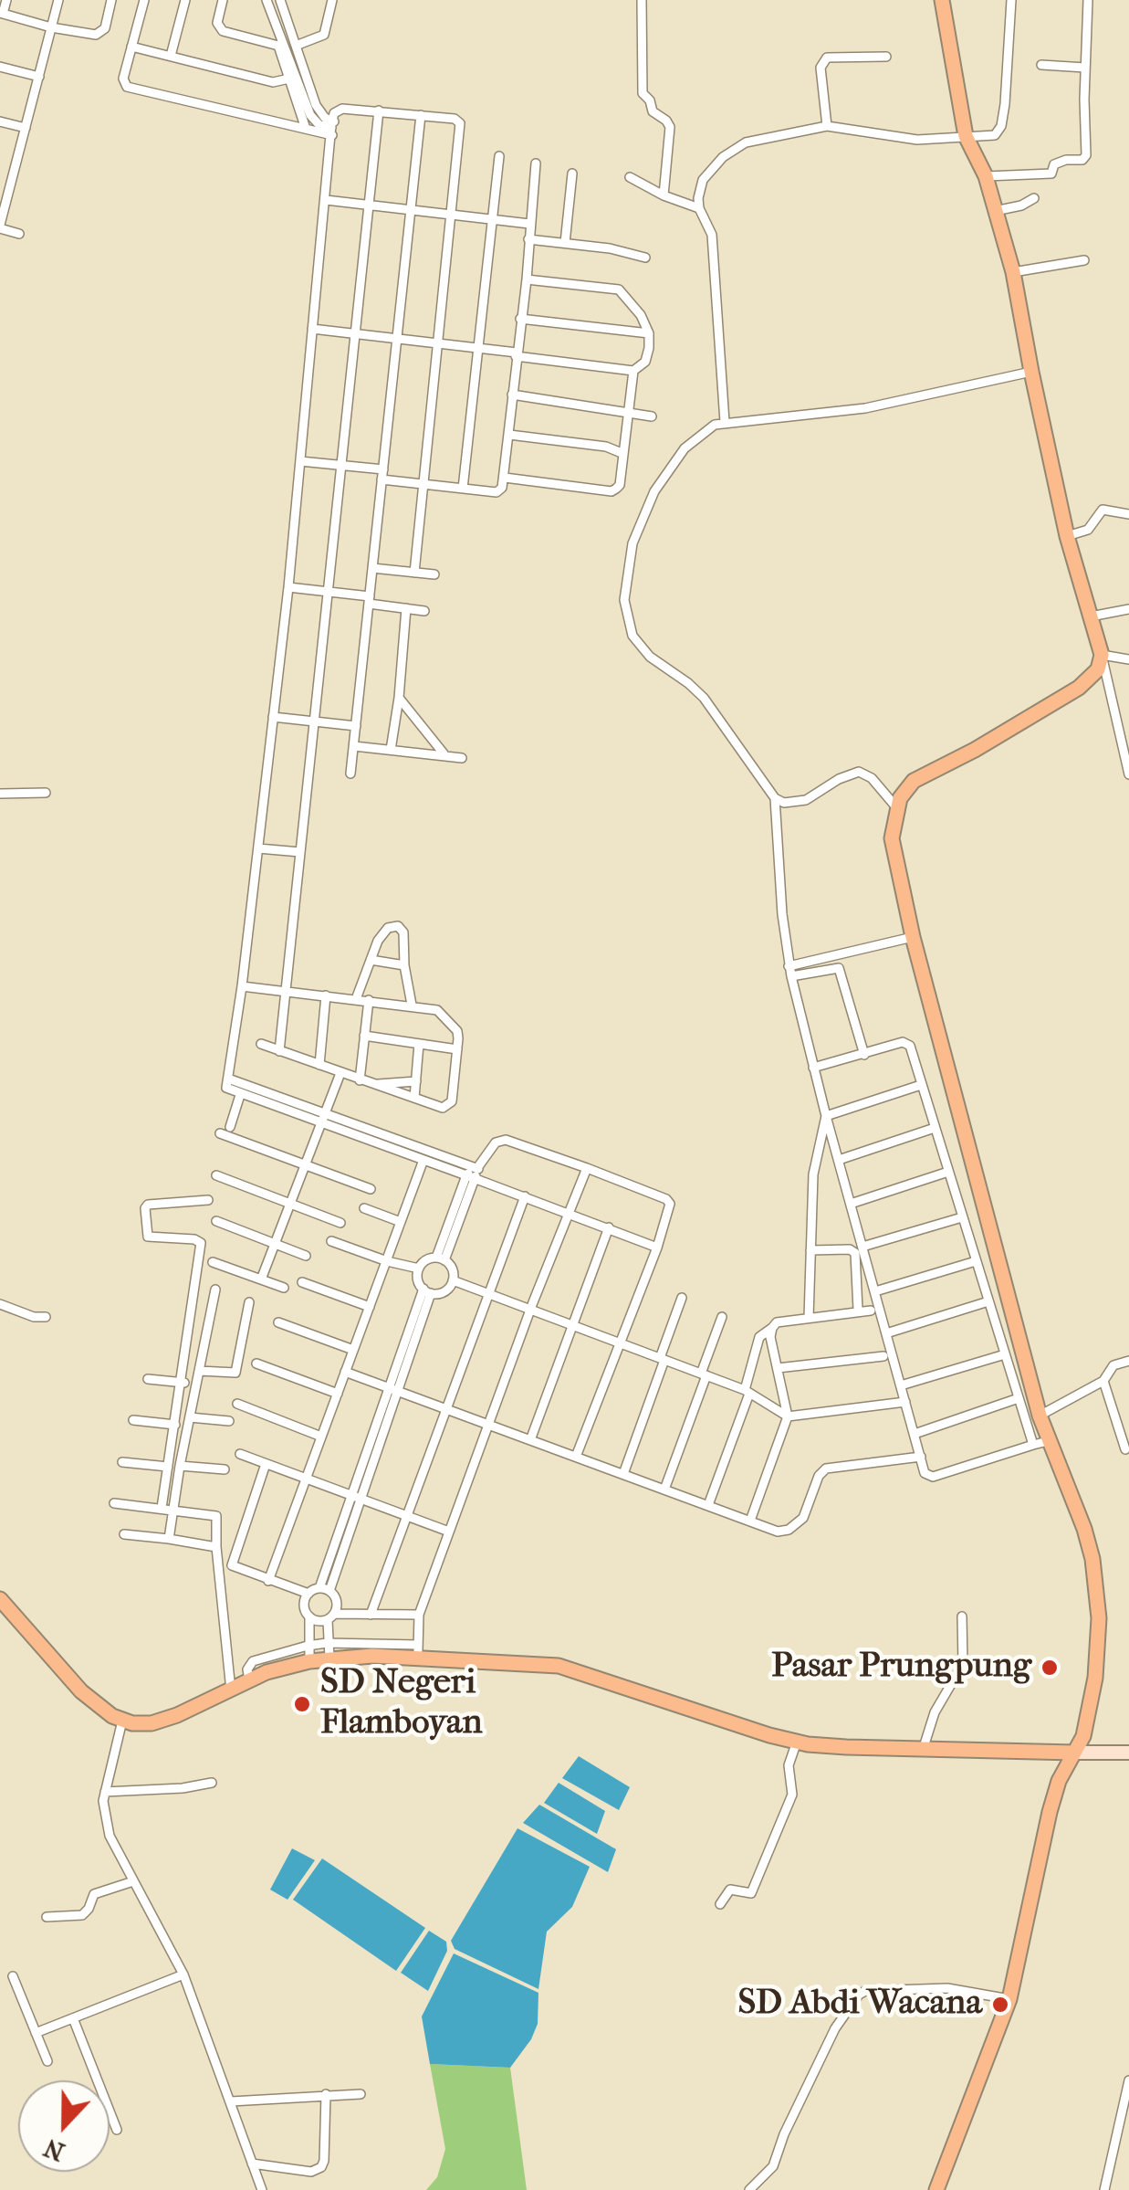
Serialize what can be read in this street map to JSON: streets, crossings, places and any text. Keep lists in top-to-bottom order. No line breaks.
{"places":["Pasar Prungpung","SD Negeri Flamboyan","SD Abdi Wacana"],"north":"bottom"}
